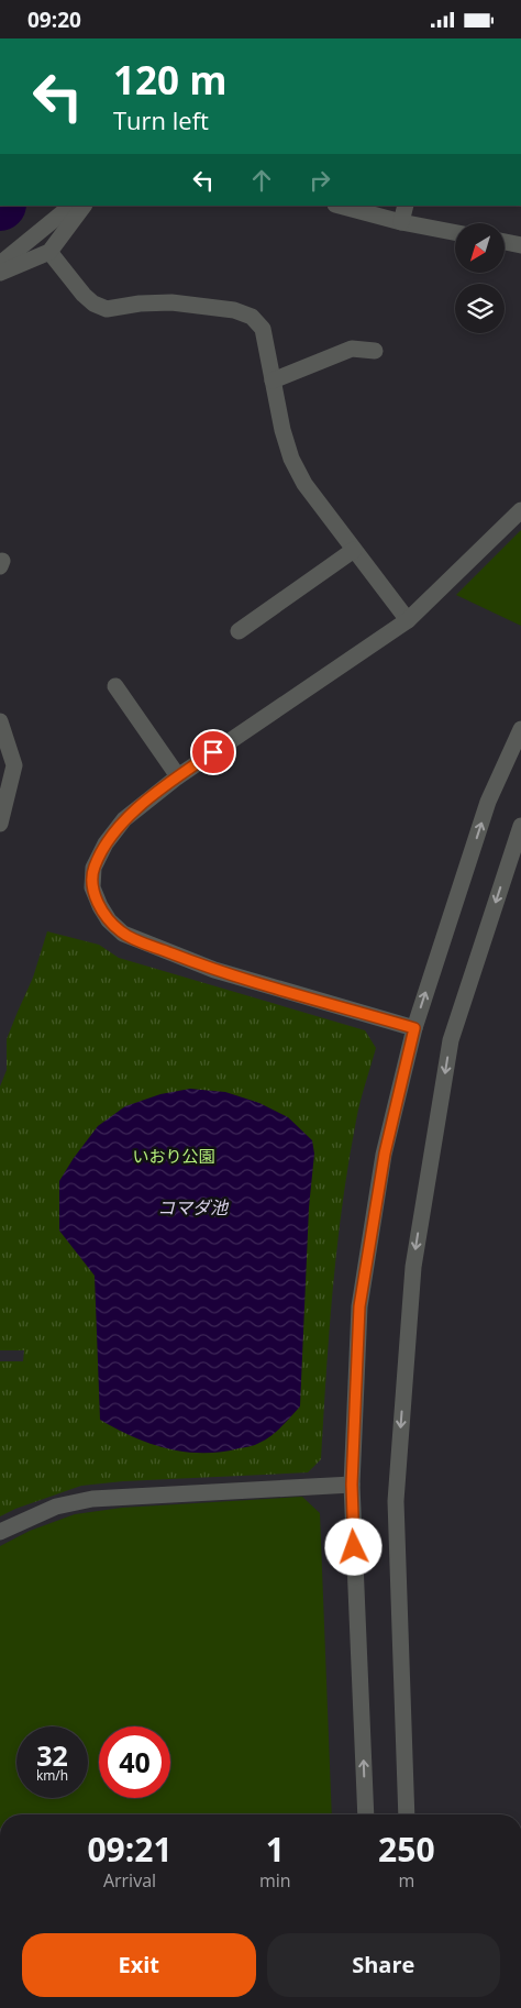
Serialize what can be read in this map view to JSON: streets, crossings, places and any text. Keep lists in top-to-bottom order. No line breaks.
{"water":["コマダ池"],"parks":["いおり公園"],"north":"bottom left","page":{"status":"09:20","turn":["120 m","Turn left"],"speed":"32 km/h","limit":"40","eta":["09:21","Arrival","1","min","250","m"],"buttons":["Exit","Share"]}}
